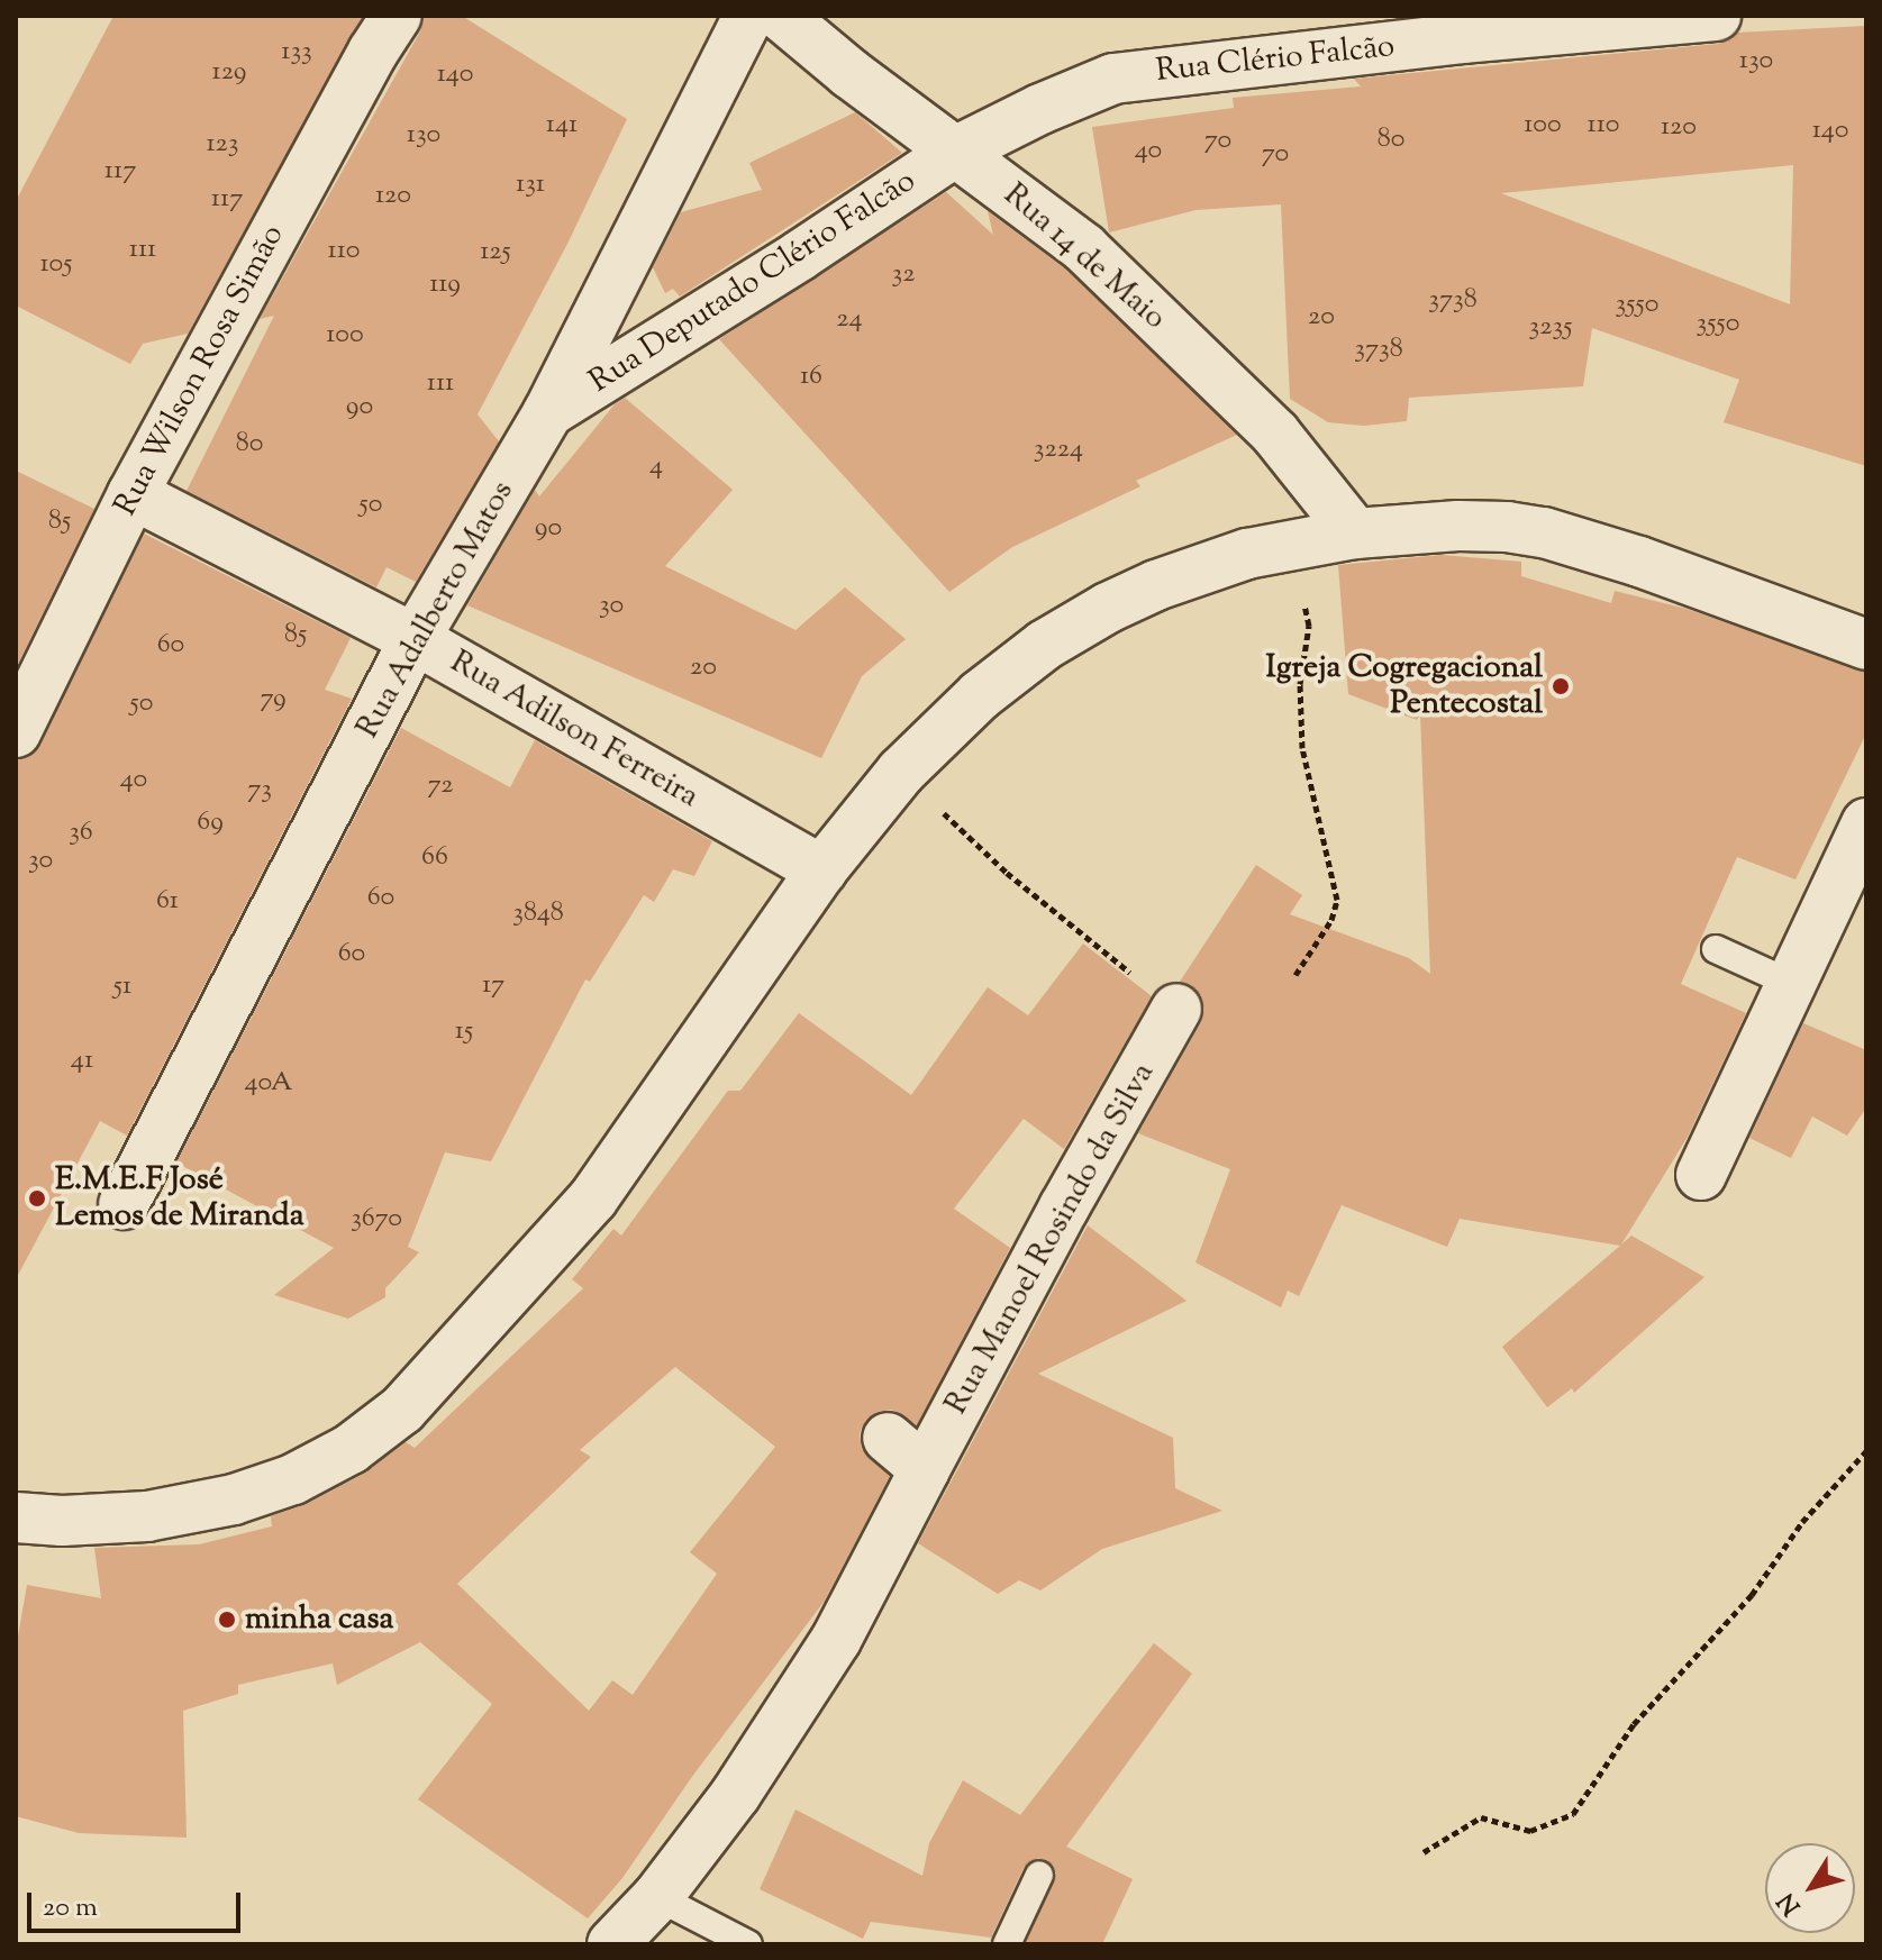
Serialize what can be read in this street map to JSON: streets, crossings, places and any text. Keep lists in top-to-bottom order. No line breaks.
{"streets":{"street":["Rua Clério Falcão","Rua 14 de Maio","Rua Deputado Clério Falcão","Rua Wilson Rosa Simão","Rua Adalberto Matos","Rua Adilson Ferreira","Rua Manoel Rosindo da Silva"]},"crossings":[["Rua Clério Falcão","Rua 14 de Maio"],["Rua Clério Falcão","Rua Deputado Clério Falcão"],["Rua 14 de Maio","Rua Deputado Clério Falcão"],["Rua Deputado Clério Falcão","Rua Adalberto Matos"],["Rua Wilson Rosa Simão","Rua Adilson Ferreira"],["Rua Adalberto Matos","Rua Adilson Ferreira"]],"places":["Igreja Cogregacional Pentecostal","E.M.E.F José Lemos de Miranda","minha casa"],"house_numbers":["133","130","129","140","141","100","110","120","140","130","80","70","123","40","70","117","131","120","117","111","110","125","105","32","119","3738","3550","20","24","3550","3235","100","3738","16","111","90","80","3224","4","50","85","90","30","85","60","20","79","50","40","72","73","69","36","66","30","60","61","3848","60","17","51","15","41","40A","3670"],"scale_bar":"20 m","north":"bottom left"}
